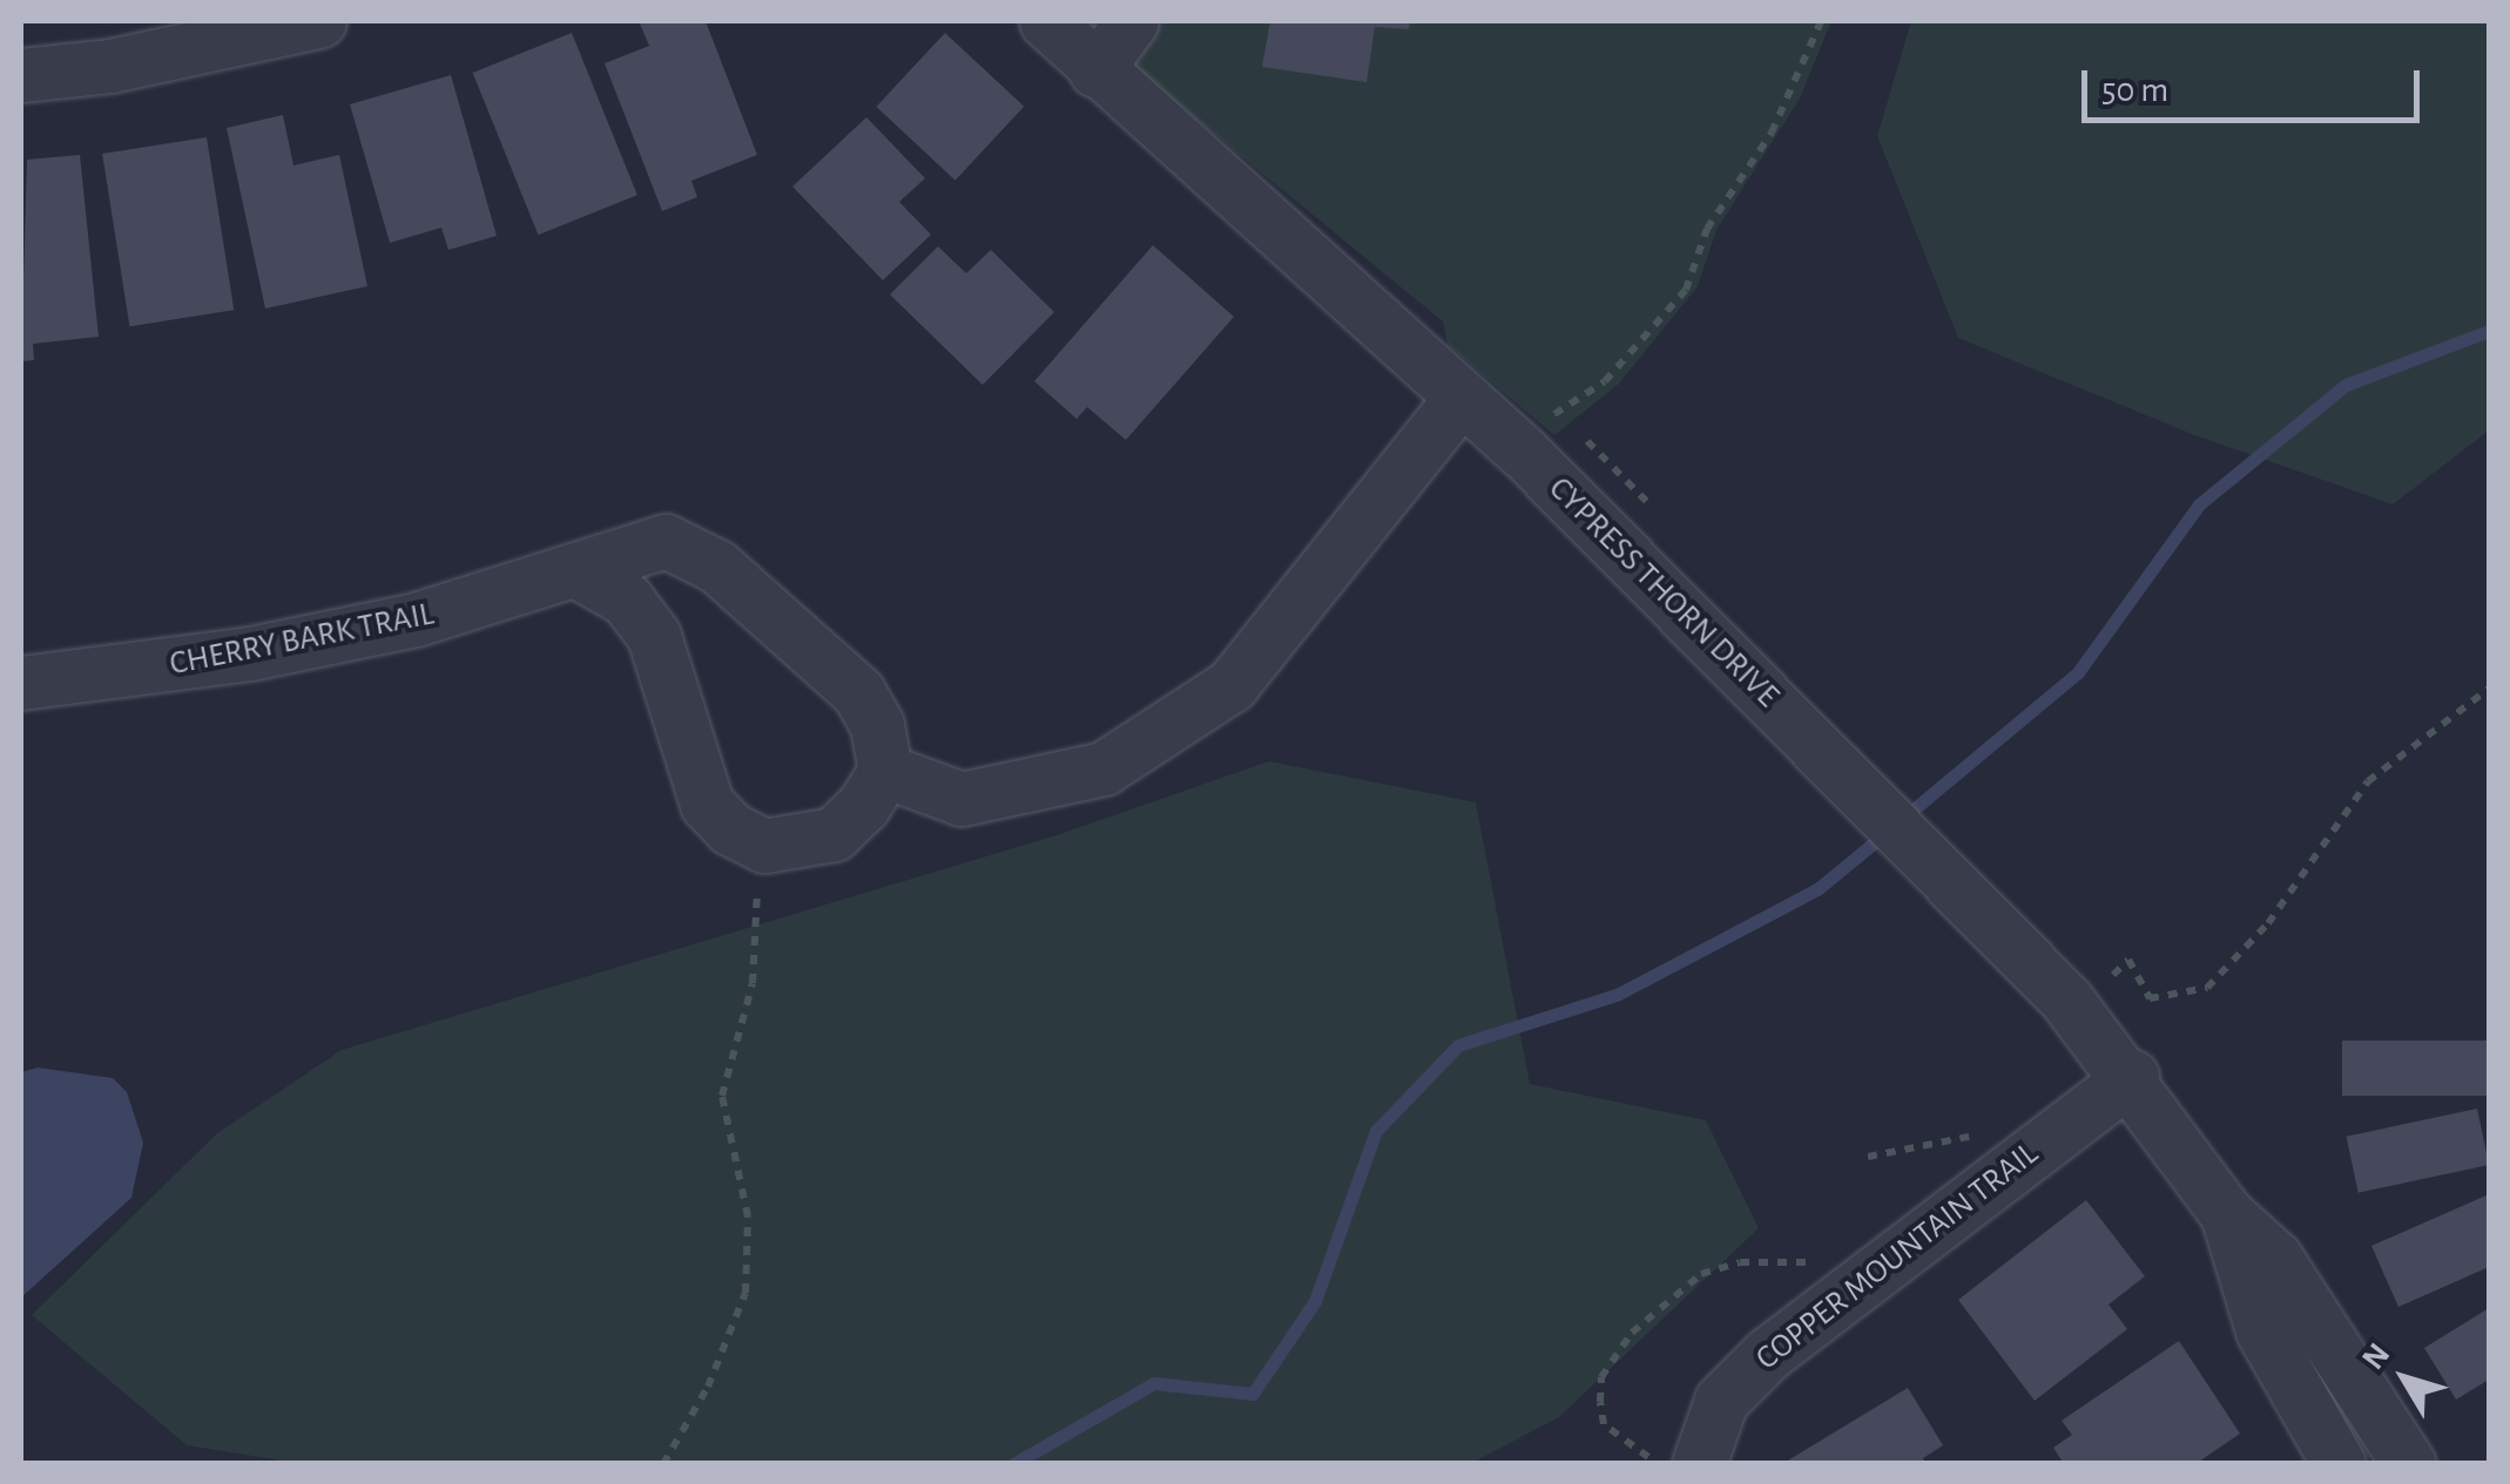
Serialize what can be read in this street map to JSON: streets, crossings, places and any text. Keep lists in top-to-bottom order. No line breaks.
{"streets":{"street":["CYPRESS THORN DRIVE","CHERRY BARK TRAIL","COPPER MOUNTAIN TRAIL"]},"crossings":[["CYPRESS THORN DRIVE","COPPER MOUNTAIN TRAIL"]],"scale_bar":"50 m","north":"top left"}
